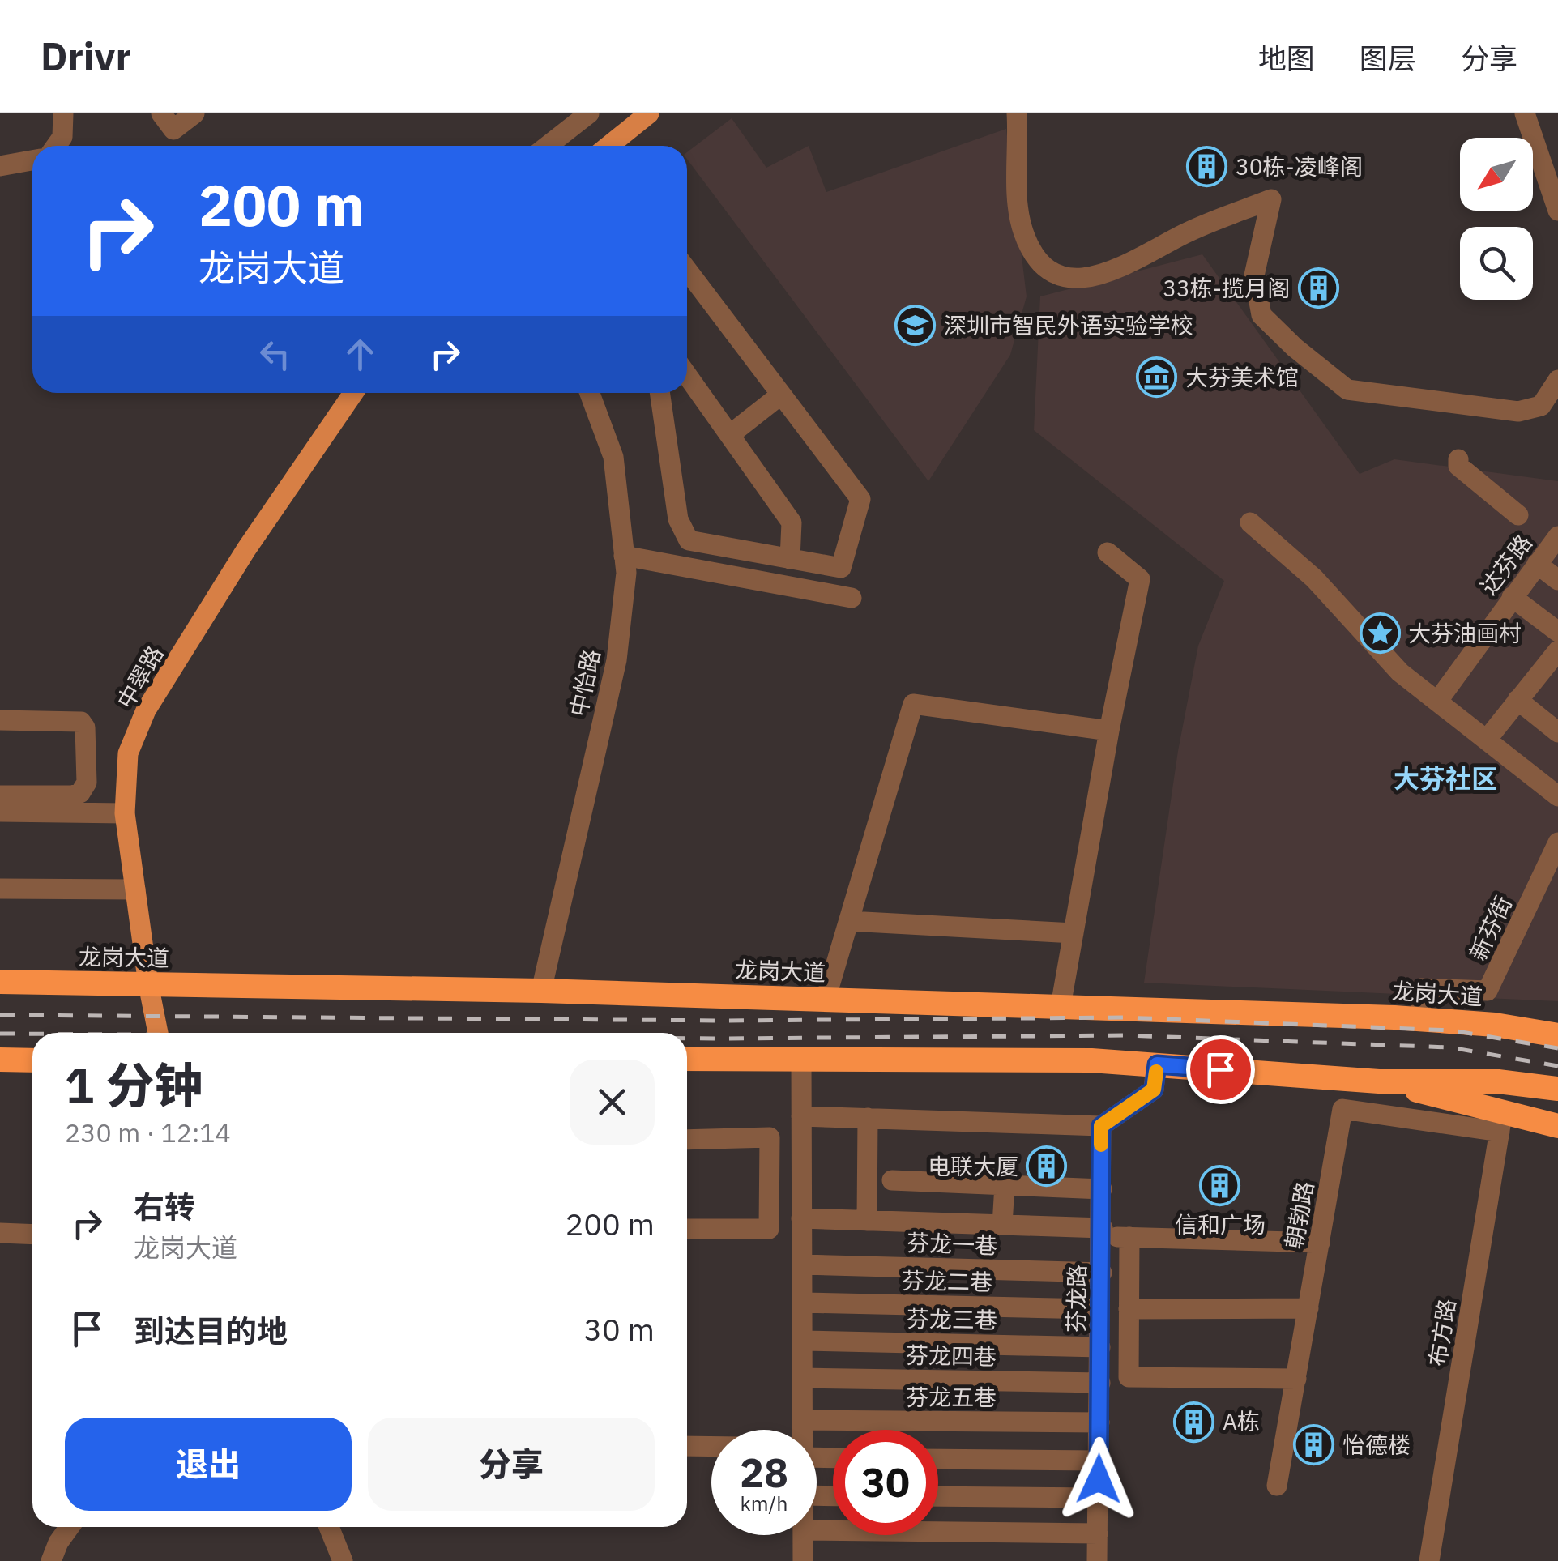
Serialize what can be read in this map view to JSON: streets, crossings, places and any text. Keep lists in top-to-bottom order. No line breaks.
{"streets":{"highway":["龙岗大道"],"main road":["中翠路"],"street":["达芬路","中怡路","新芬街","朝勃路","芬龙一巷","芬龙二巷","芬龙路","芬龙三巷","布方路","芬龙四巷","芬龙五巷"]},"crossings":[["中翠路","龙岗大道"],["中怡路","龙岗大道"],["新芬街","龙岗大道"],["朝勃路","布方路"],["芬龙一巷","芬龙路"],["芬龙路","芬龙三巷"],["芬龙路","芬龙四巷"],["芬龙路","芬龙五巷"]],"districts":["大芬社区"],"places":{"building":["30栋-凌峰阁","33栋-揽月阁","电联大厦","信和广场","A栋","怡德楼"],"school or university":["深圳市智民外语实验学校"],"museum":["大芬美术馆"],"place":["大芬油画村"]},"north":"bottom left","page":{"header":"Drivr","nav":["地图","图层","分享"],"turn":["200 m","龙岗大道"],"heading":["1 分钟","230 m · 12:14"],"list":[{"name":"右转","note":"龙岗大道","value":"200 m"},{"name":"到达目的地","value":"30 m"}],"buttons":["退出","分享"],"speed":"28 km/h","limit":"30"}}
